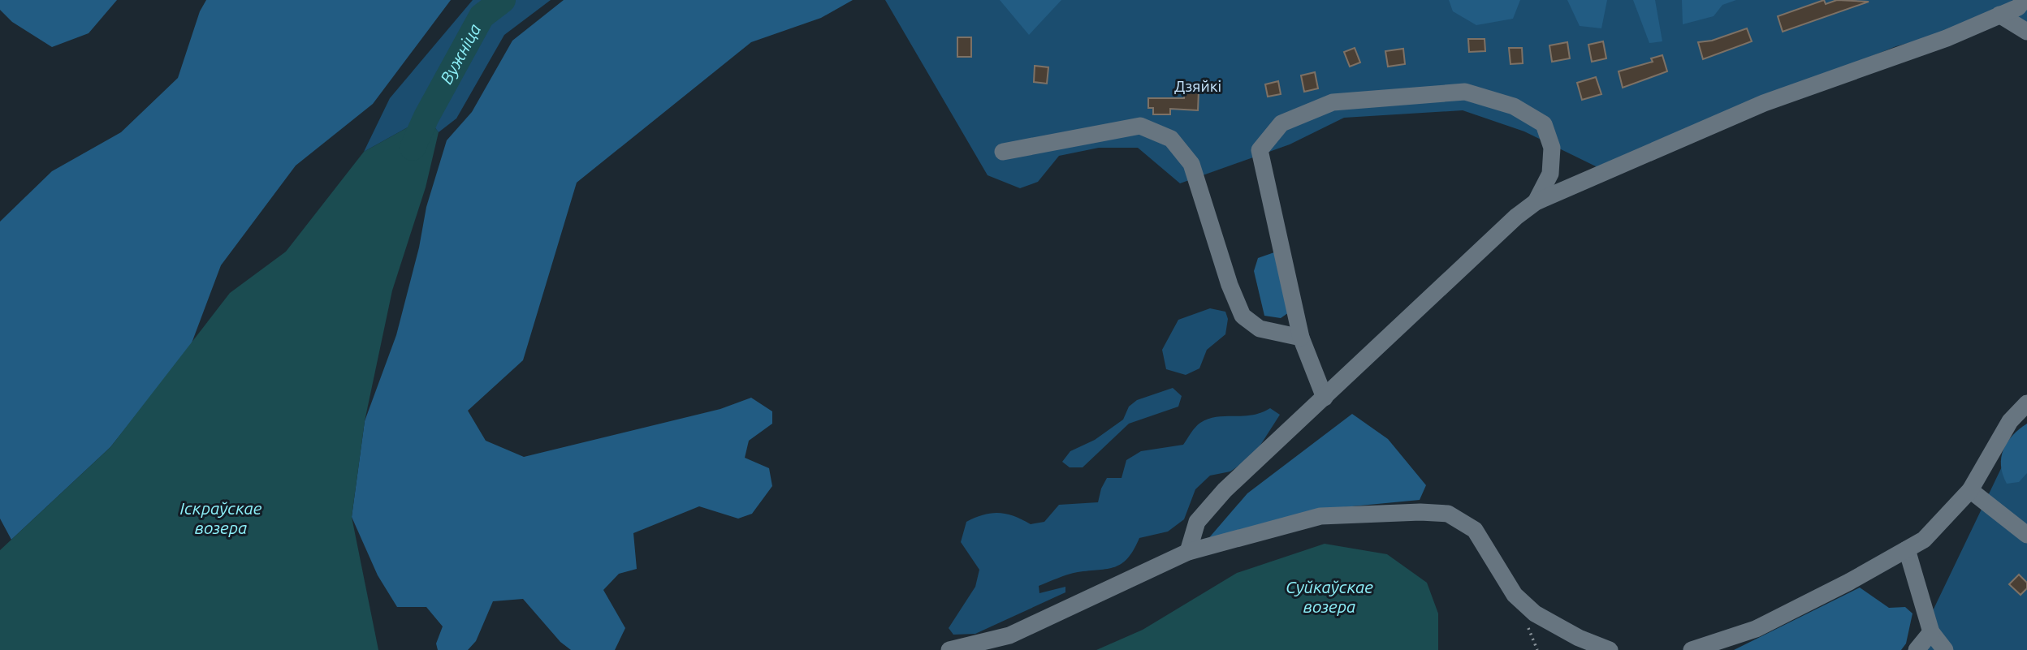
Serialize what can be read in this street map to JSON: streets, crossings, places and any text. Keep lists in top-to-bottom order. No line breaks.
{"water":["Вужніца","Іскраўскае возера","Суйкаўскае возера"],"parks":["Дзяйкі"]}
